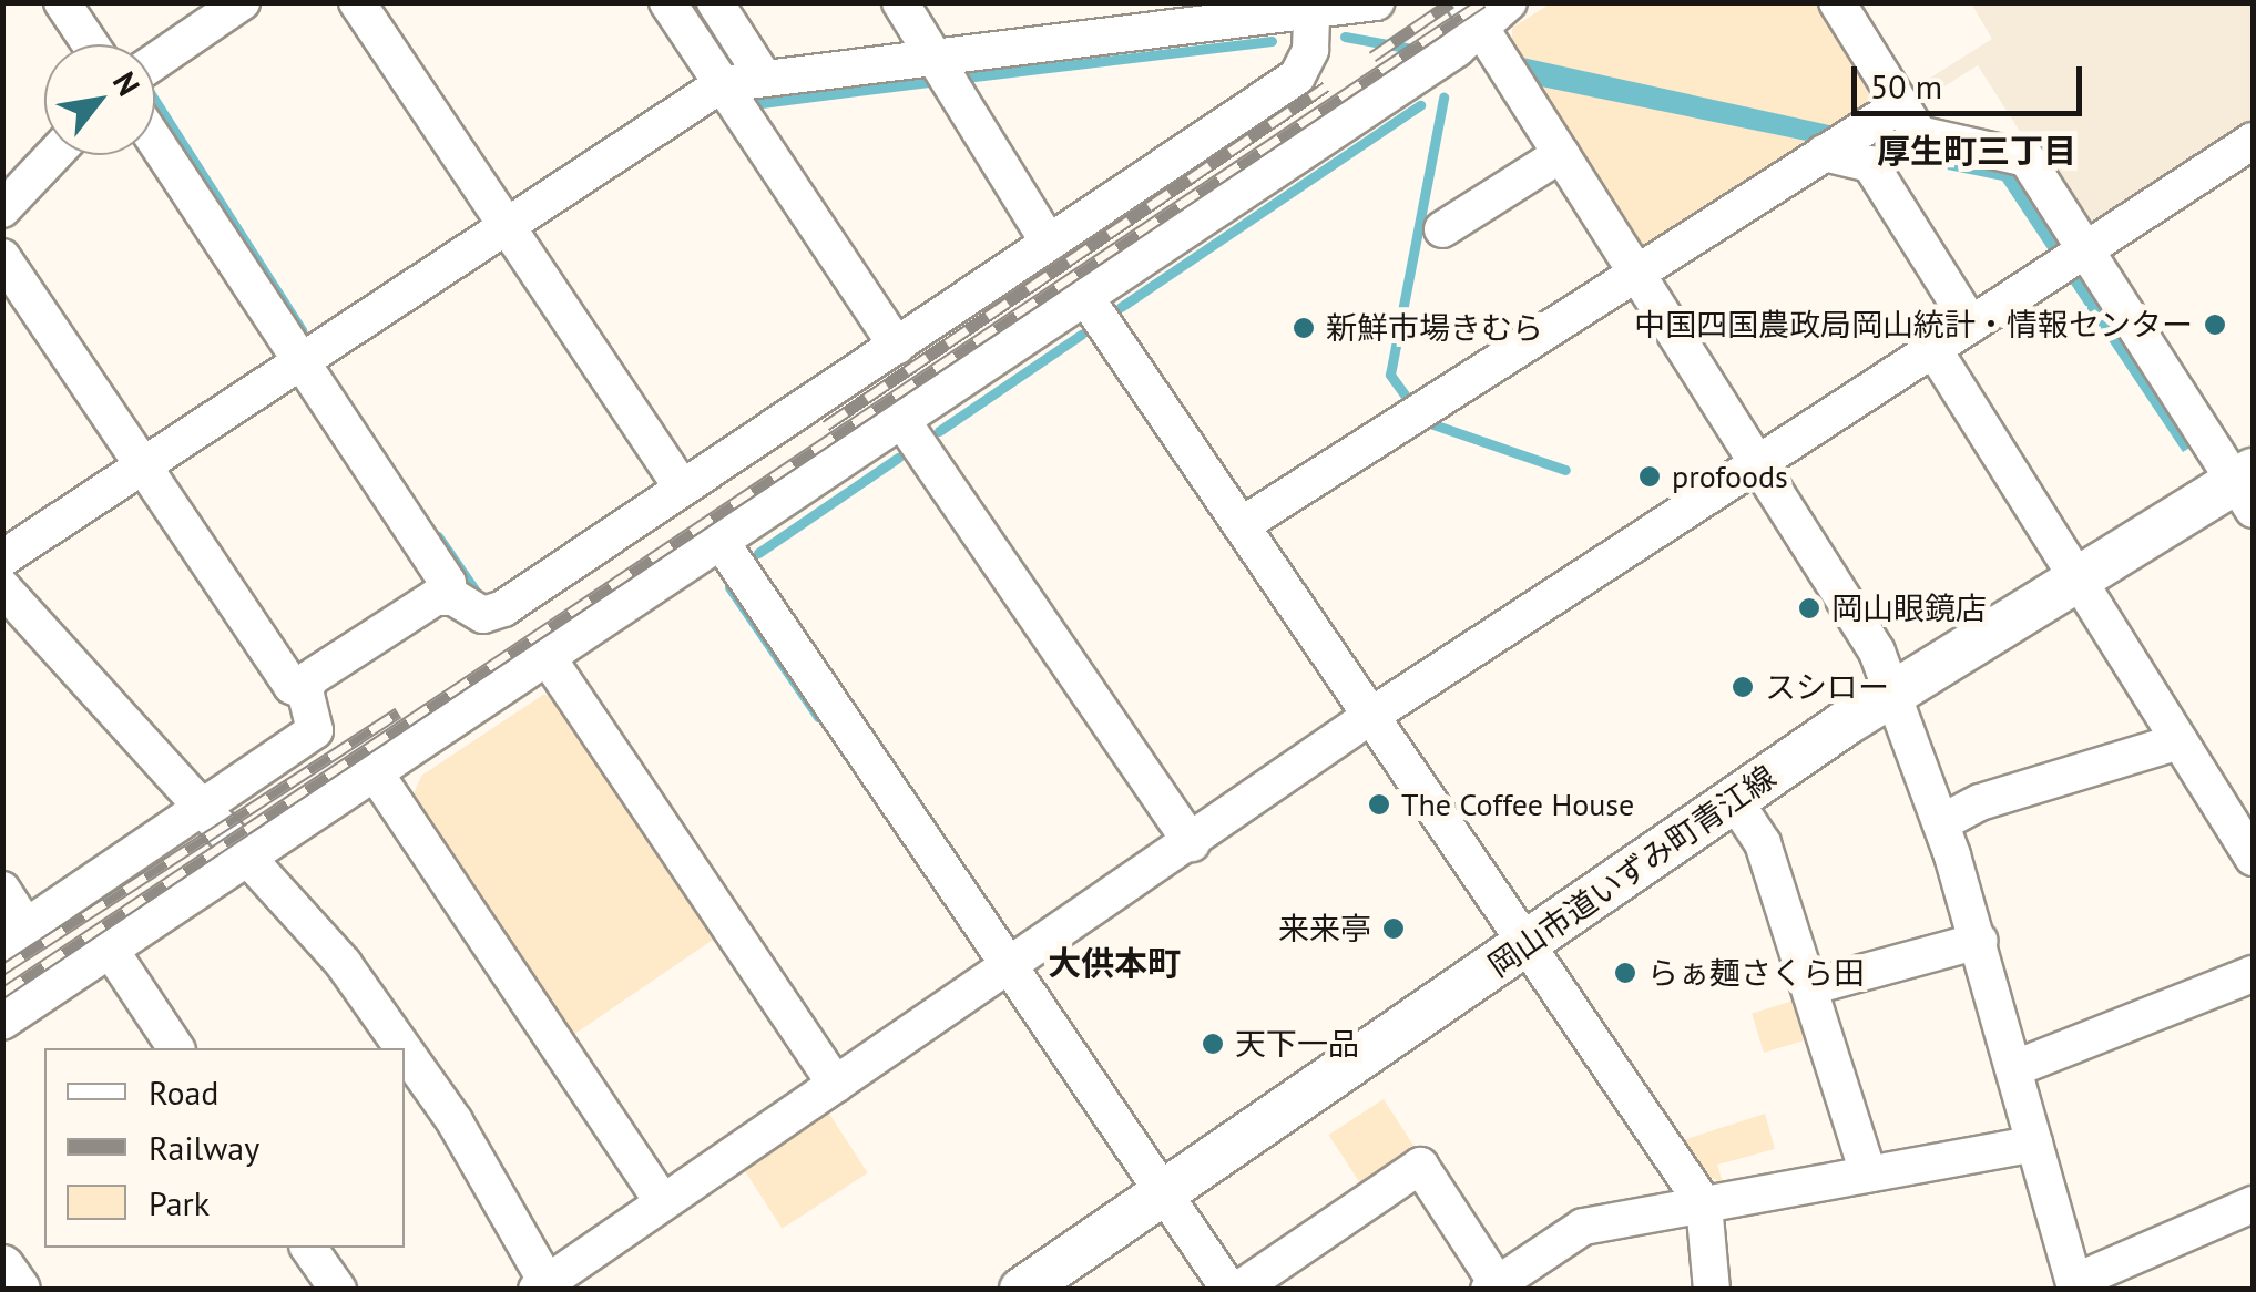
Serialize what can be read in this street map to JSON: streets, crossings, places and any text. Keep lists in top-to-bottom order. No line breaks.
{"streets":{"street":["岡山市道いずみ町青江線"]},"districts":["厚生町三丁目","大供本町"],"places":["中国四国農政局岡山統計・情報センター","新鮮市場きむら","profoods","岡山眼鏡店","スシロー","The Coffee House","来来亭","らぁ麺さくら田","天下一品"],"legend":["Road","Railway","Park"],"scale_bar":"50 m","north":"top right"}
